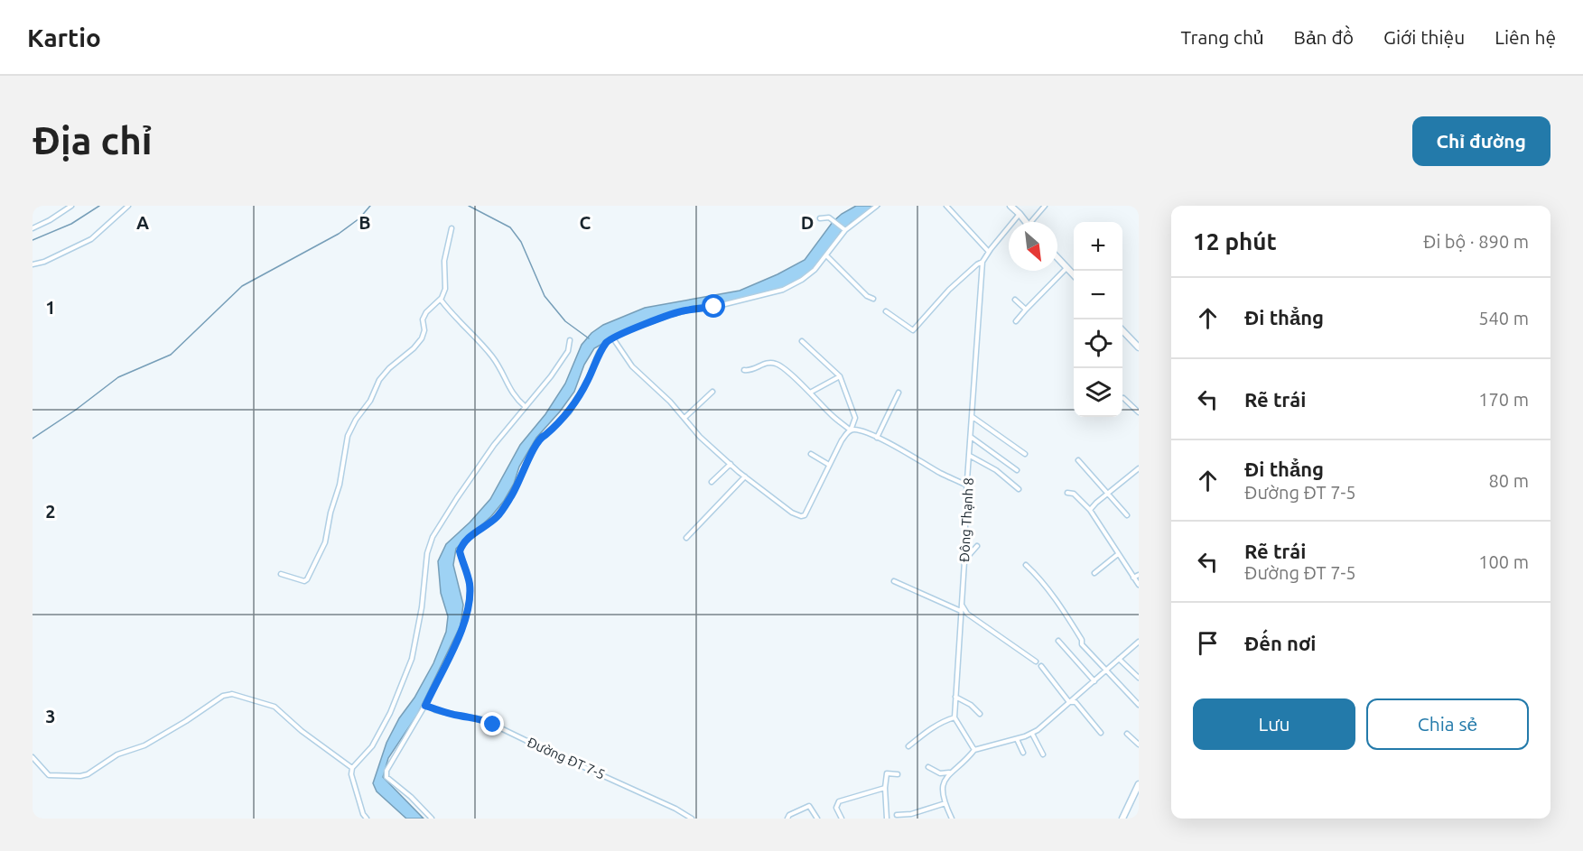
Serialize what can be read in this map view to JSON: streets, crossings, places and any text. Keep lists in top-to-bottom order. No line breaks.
{"streets":{"street":["Đông Thạnh 8","Đường ĐT 7-5"]},"north":"bottom right","page":{"header":"Kartio","nav":["Trang chủ","Bản đồ","Giới thiệu","Liên hệ"],"buttons":["Chỉ đường",["Lưu","Chia sẻ"]],"title":"Địa chỉ","heading":["12 phút","Đi bộ · 890 m"],"map_buttons":["+","−"],"list":[["Đi thẳng","540 m"],["Rẽ trái","170 m"],["Đi thẳng","Đường ĐT 7-5","80 m"],["Rẽ trái","Đường ĐT 7-5","100 m"],"Đến nơi"]},"grid":{"columns":["A","B","C","D"],"rows":["1","2","3"]}}
